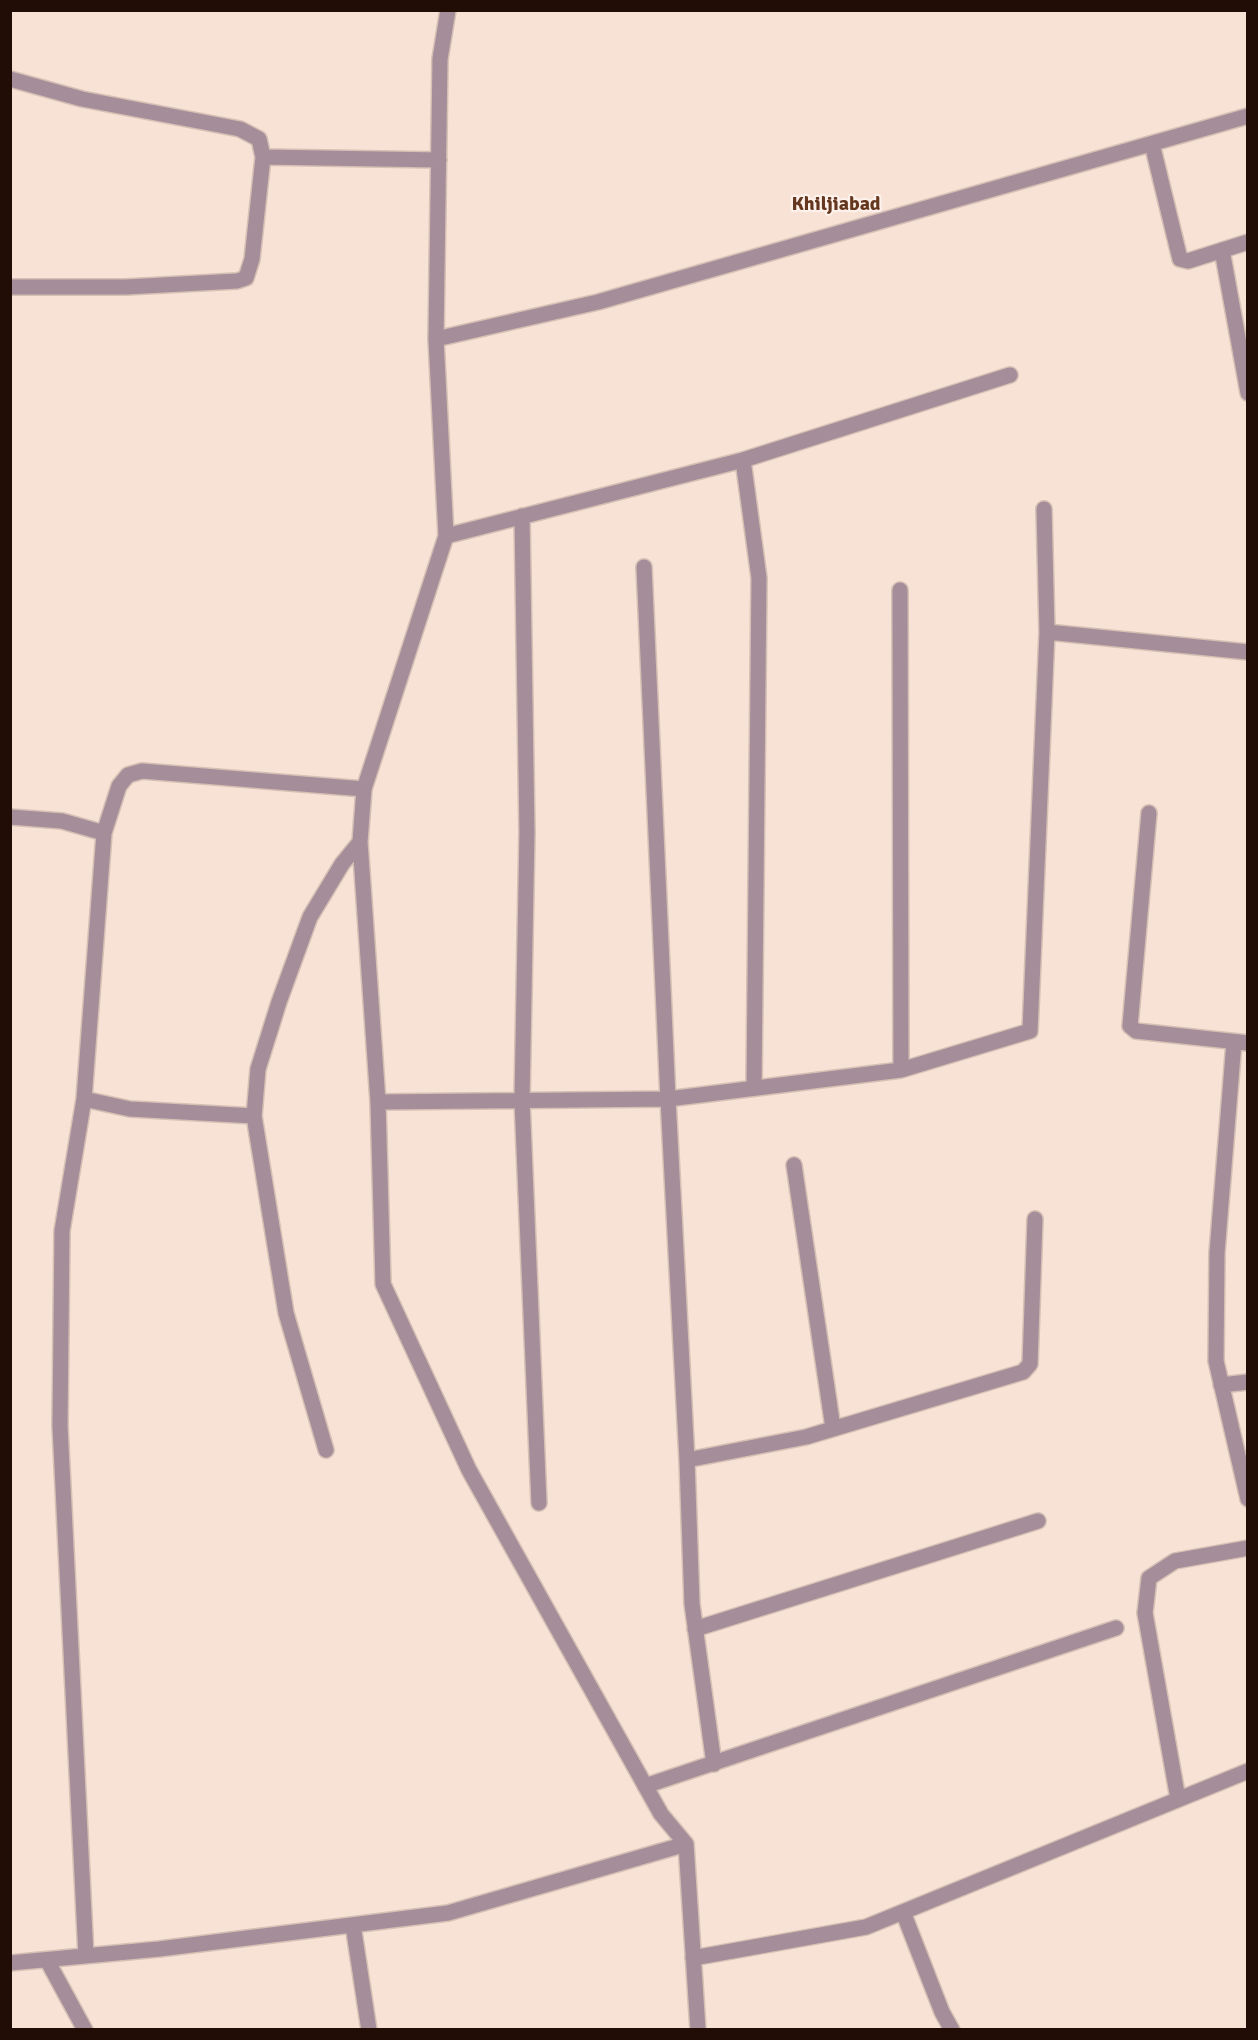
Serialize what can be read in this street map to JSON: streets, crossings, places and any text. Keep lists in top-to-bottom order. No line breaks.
{"districts":["Khiljiabad"]}
